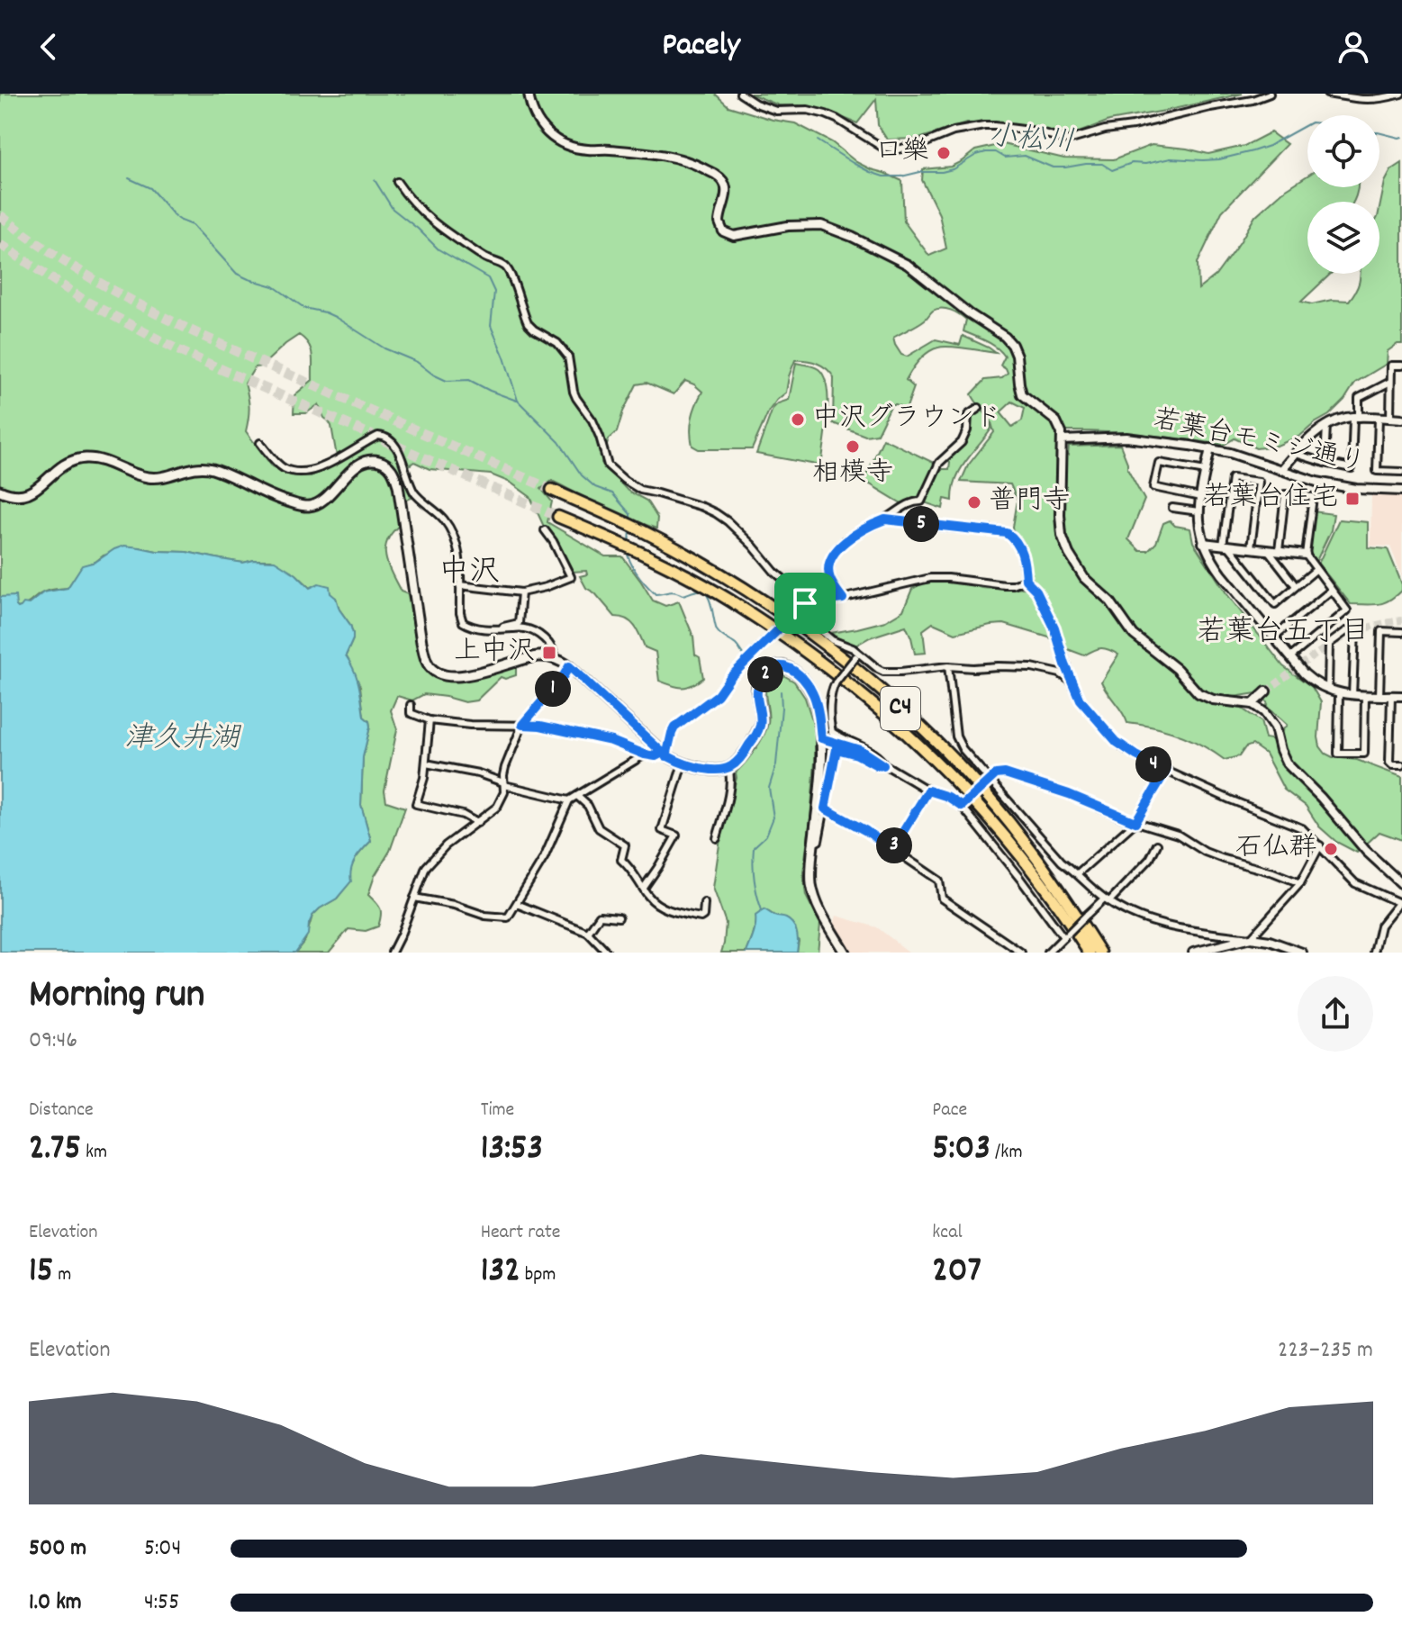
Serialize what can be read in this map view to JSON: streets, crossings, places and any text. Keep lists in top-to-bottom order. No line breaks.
{"streets":{"highway":["C4"],"street":["若葉台モミジ通り"]},"districts":["中沢","若葉台五丁目"],"water":["小松川","津久井湖"],"places":{"other":["口樂","中沢グラウンド","相模寺","普門寺","石仏群"],"transit":["若葉台住宅","上中沢"]},"page":{"header":"Pacely","pins":["5","2","1","4","3"],"heading":["Morning run","09:46"],"stats":[["Distance","2.75 km"],["Time","13:53"],["Pace","5:03 /km"],["Elevation","15 m"],["Heart rate","132 bpm"],["kcal","207"]],"chart":["Elevation","223–235 m"],"list":[{"name":"500 m","note":"5:04"},{"name":"1.0 km","note":"4:55"}]}}
